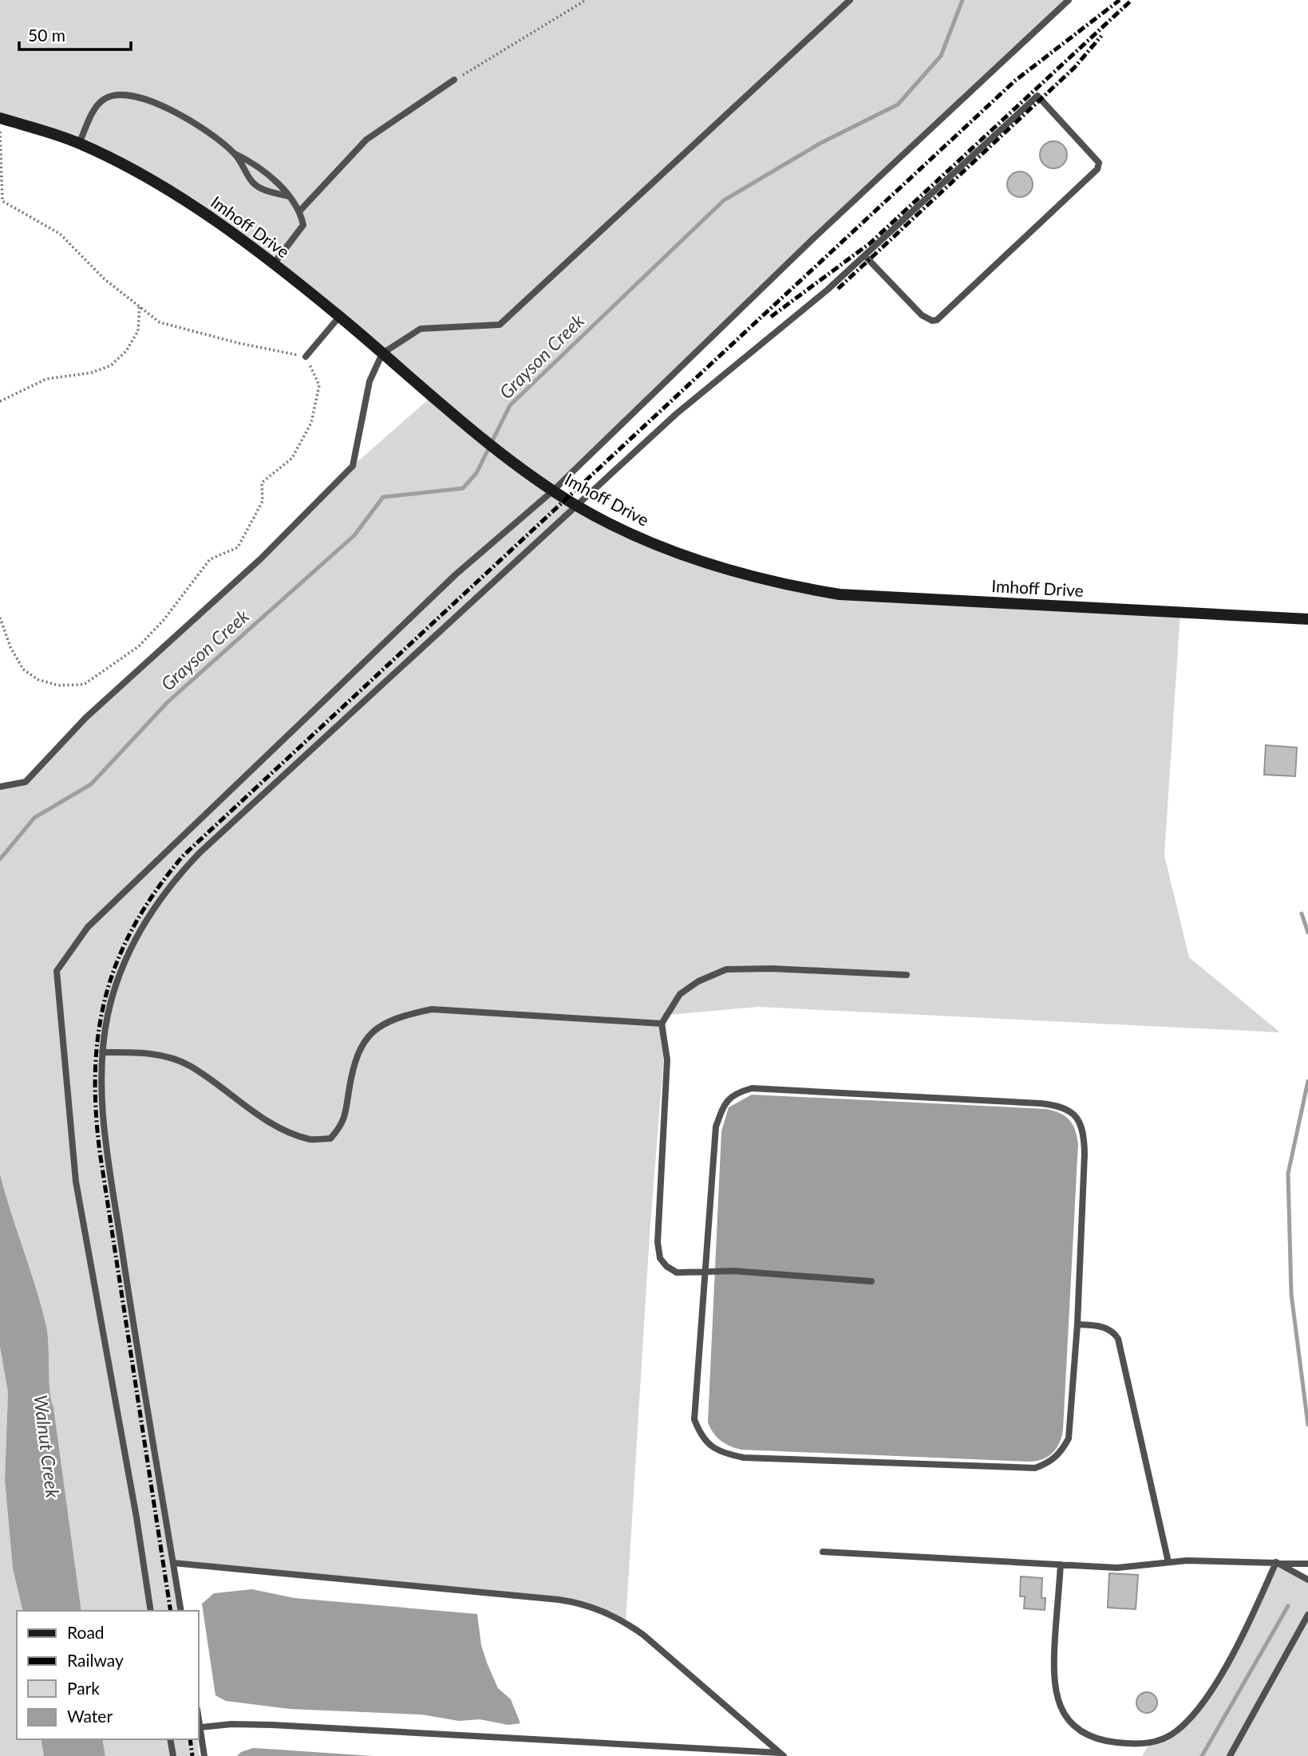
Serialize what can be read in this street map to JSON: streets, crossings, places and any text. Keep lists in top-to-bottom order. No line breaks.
{"streets":{"street":["Imhoff Drive"]},"water":["Grayson Creek","Walnut Creek"],"legend":["Road","Railway","Park","Water"],"scale_bar":"50 m"}
